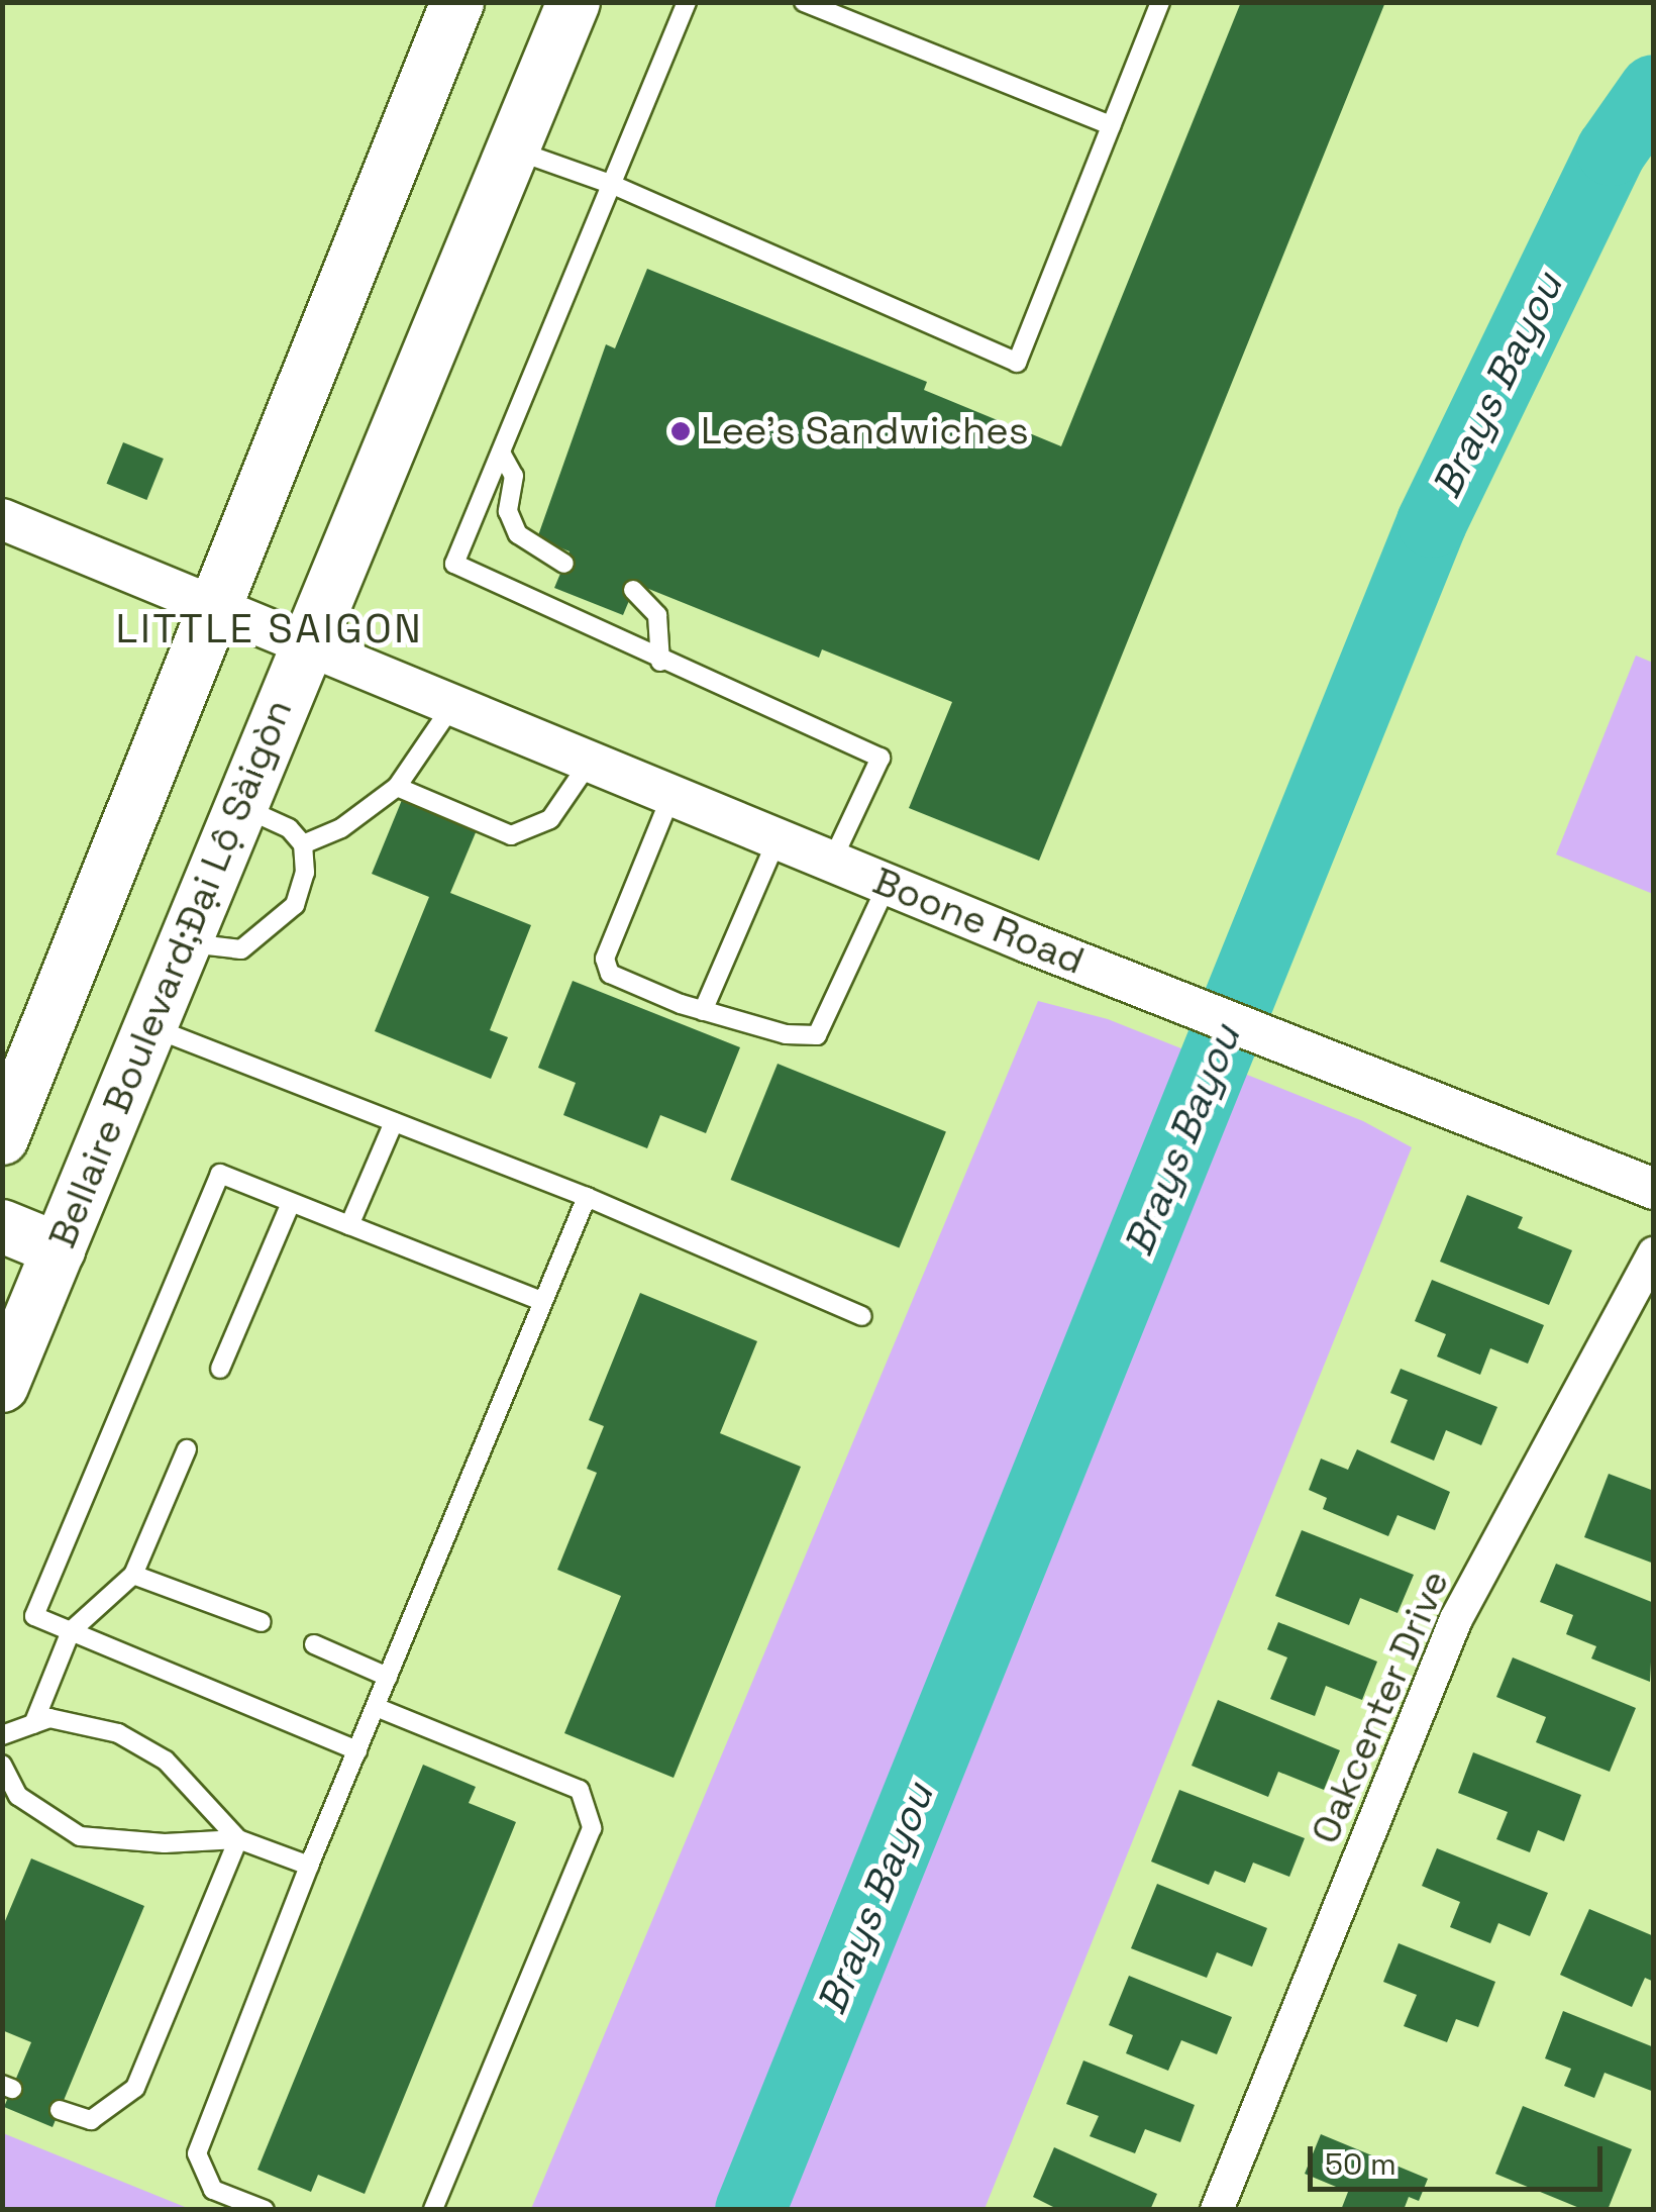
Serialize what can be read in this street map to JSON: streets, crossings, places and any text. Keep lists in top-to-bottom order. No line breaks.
{"streets":{"main road":["Bellaire Boulevard;Đại Lộ Sàigòn"],"street":["Boone Road","Oakcenter Drive"]},"crossings":[["Boone Road","Bellaire Boulevard;Đại Lộ Sàigòn"]],"districts":["LITTLE SAIGON"],"water":["Brays Bayou"],"places":["Lee's Sandwiches"],"scale_bar":"50 m"}
